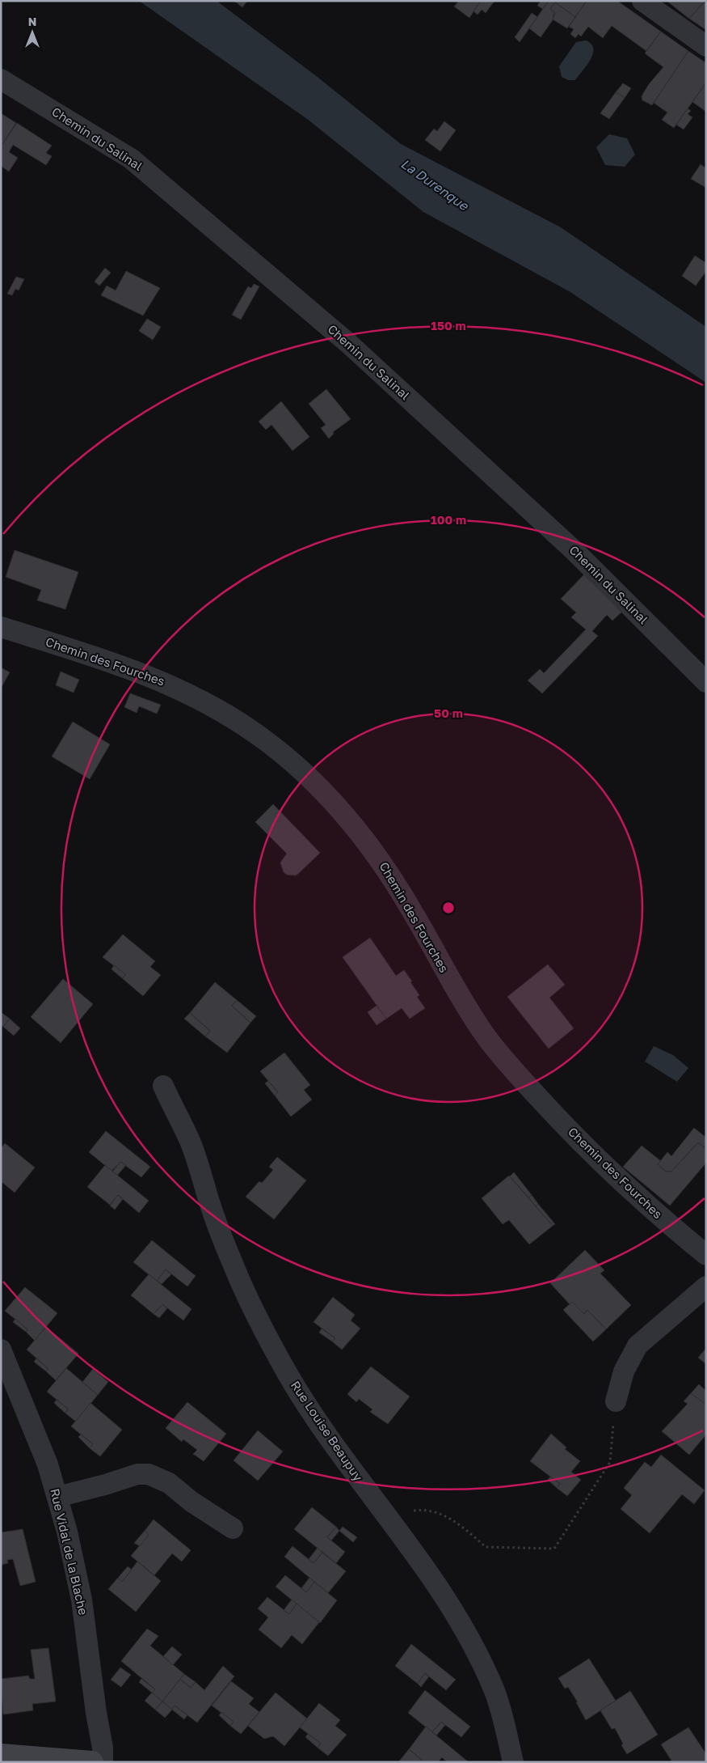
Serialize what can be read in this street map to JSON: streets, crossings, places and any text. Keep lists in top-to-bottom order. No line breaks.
{"streets":{"street":["Chemin du Salinal","Chemin des Fourches","Rue Louise Beaupuy","Rue Vidal de la Blache"]},"water":["La Durenque"],"north":"top","rings":["150 m","100 m","50 m"]}
